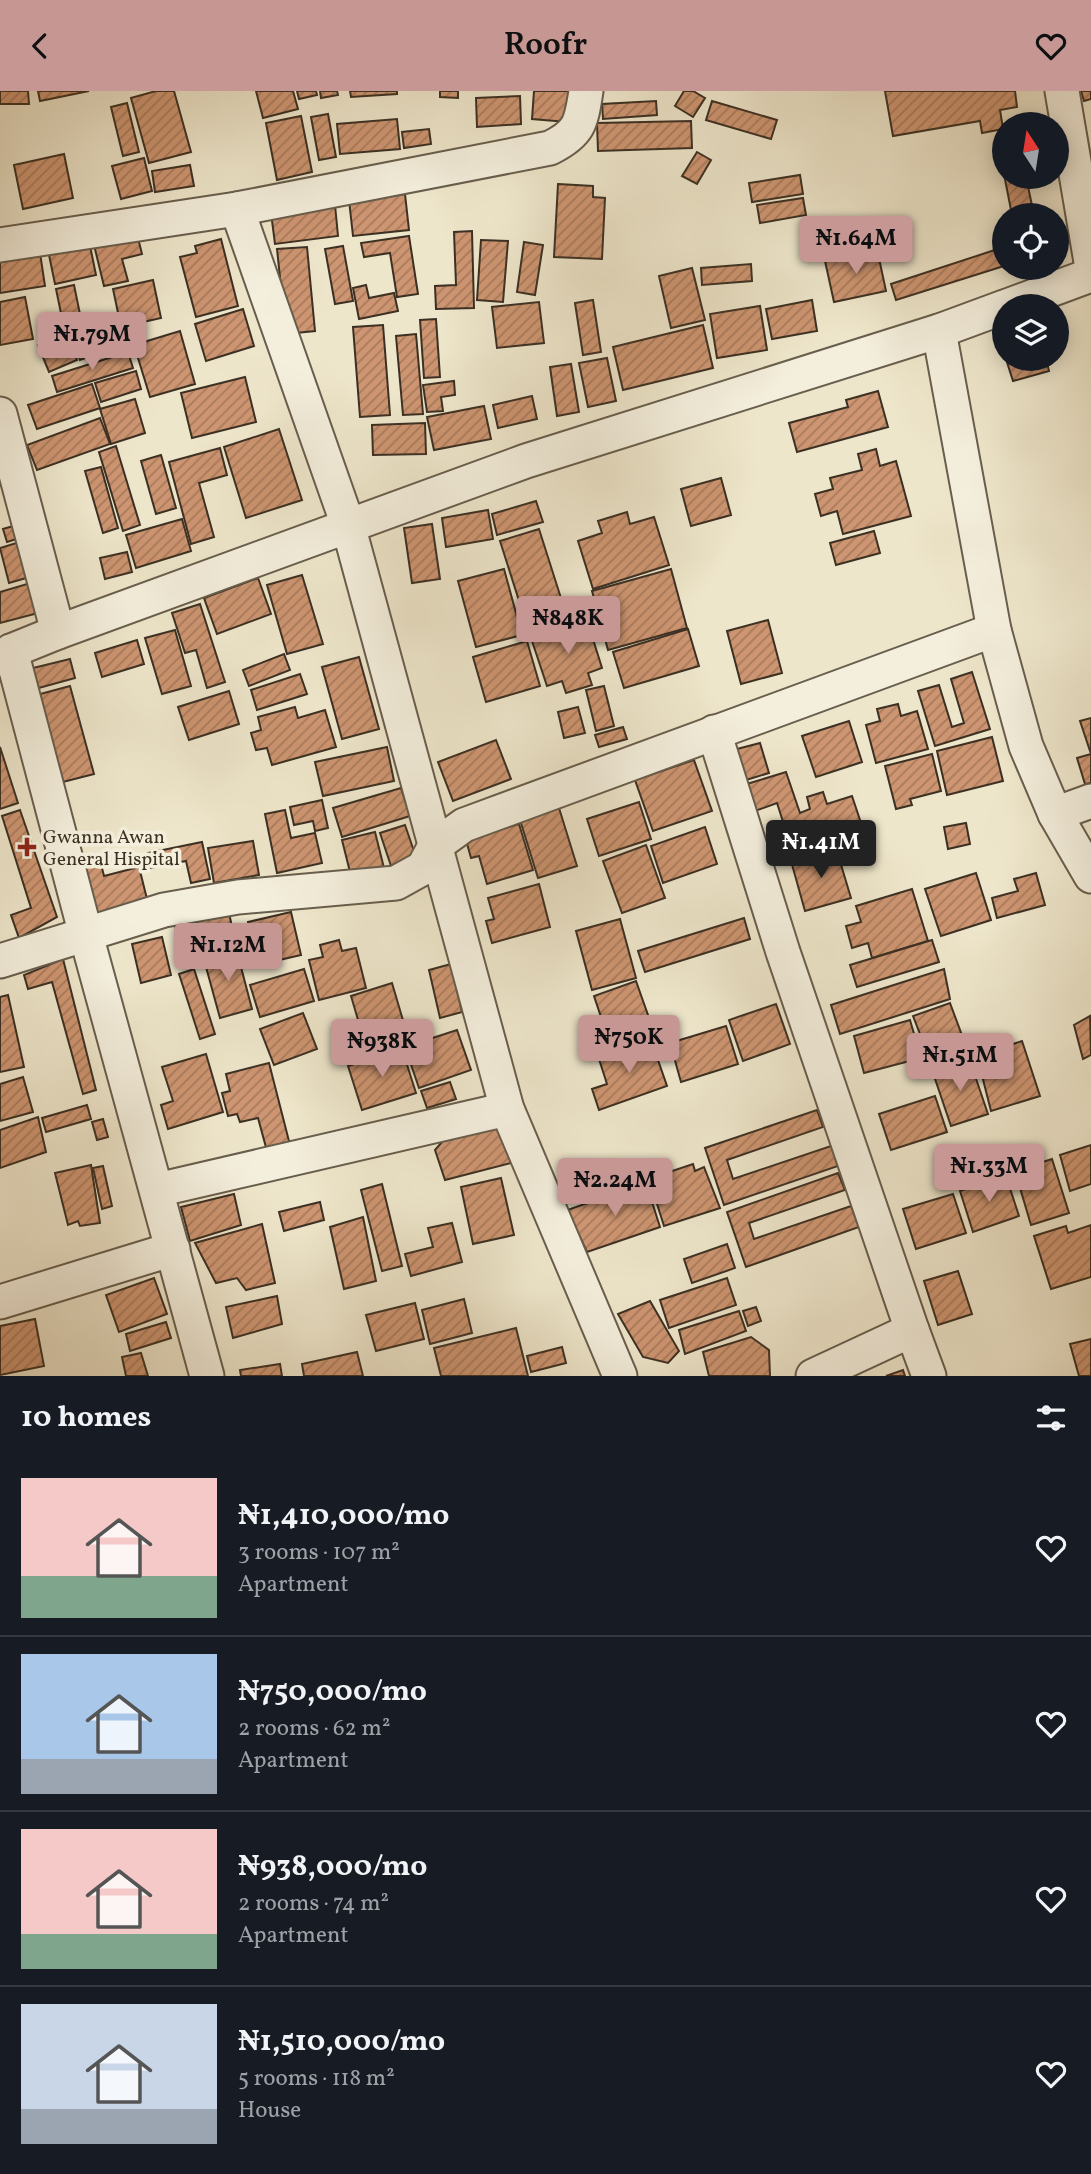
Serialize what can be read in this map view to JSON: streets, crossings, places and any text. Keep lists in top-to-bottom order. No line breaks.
{"places":{"health":["Gwanna Awan General Hispital"]},"north":"top","page":{"header":"Roofr","price":["₦1.64M","₦1.79M","₦848K","₦1.41M","₦1.12M","₦750K","₦938K","₦1.51M","₦1.33M","₦2.24M"],"heading":"10 homes","list":[{"name":"₦1,410,000/mo","note":"3 rooms · 107 m² · Apartment"},{"name":"₦750,000/mo","note":"2 rooms · 62 m² · Apartment"},{"name":"₦938,000/mo","note":"2 rooms · 74 m² · Apartment"},{"name":"₦1,510,000/mo","note":"5 rooms · 118 m² · House"}]}}
